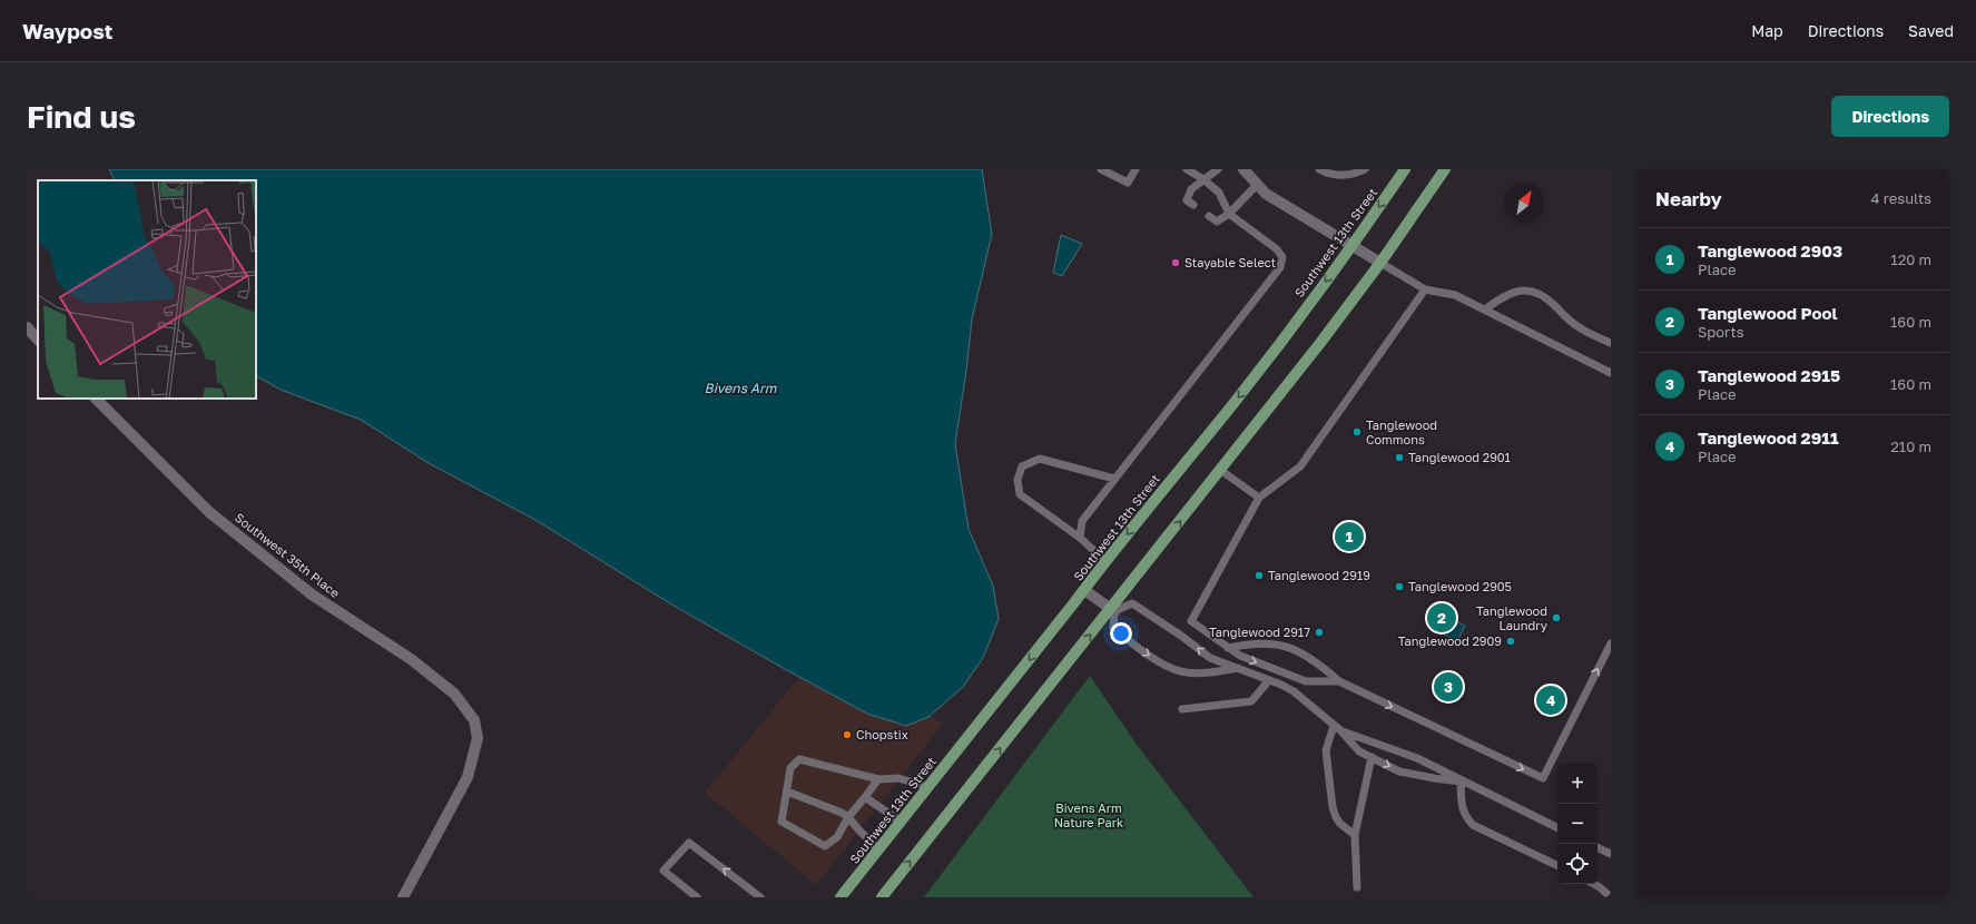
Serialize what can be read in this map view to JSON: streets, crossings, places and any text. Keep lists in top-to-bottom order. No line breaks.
{"streets":{"main road":["Southwest 13th Street"],"street":["Southwest 35th Place"]},"water":["Bivens Arm"],"parks":["Bivens Arm Nature Park"],"places":["Stayable Select","Tanglewood Commons","Tanglewood 2901","Tanglewood 2919","Tanglewood 2905","Tanglewood Laundry","Tanglewood 2917","Tanglewood 2909","Chopstix"],"north":"top right","page":{"header":"Waypost","nav":["Map","Directions","Saved"],"buttons":"Directions","title":"Find us","heading":["Nearby","4 results"],"list":[{"mark":"1","name":"Tanglewood 2903","note":"Place","value":"120 m"},{"mark":"2","name":"Tanglewood Pool","note":"Sports","value":"160 m"},{"mark":"3","name":"Tanglewood 2915","note":"Place","value":"160 m"},{"mark":"4","name":"Tanglewood 2911","note":"Place","value":"210 m"}],"pins":["1","2","3","4"],"map_buttons":["+","−"]}}
